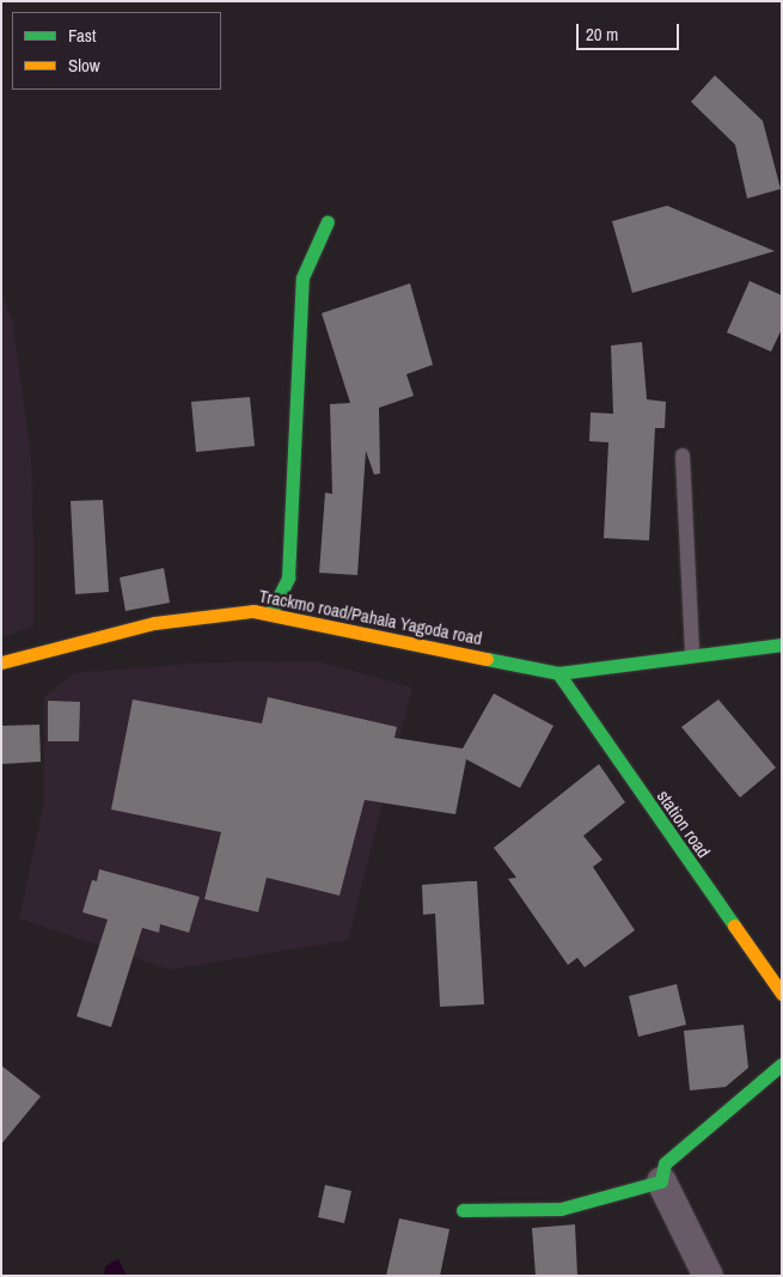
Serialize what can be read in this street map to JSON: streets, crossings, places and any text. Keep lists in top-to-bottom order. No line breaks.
{"streets":{"street":["Trackmo road/Pahala Yagoda road","station road"]},"crossings":[["Trackmo road/Pahala Yagoda road","station road"]],"legend":["Fast","Slow"],"scale_bar":"20 m"}
